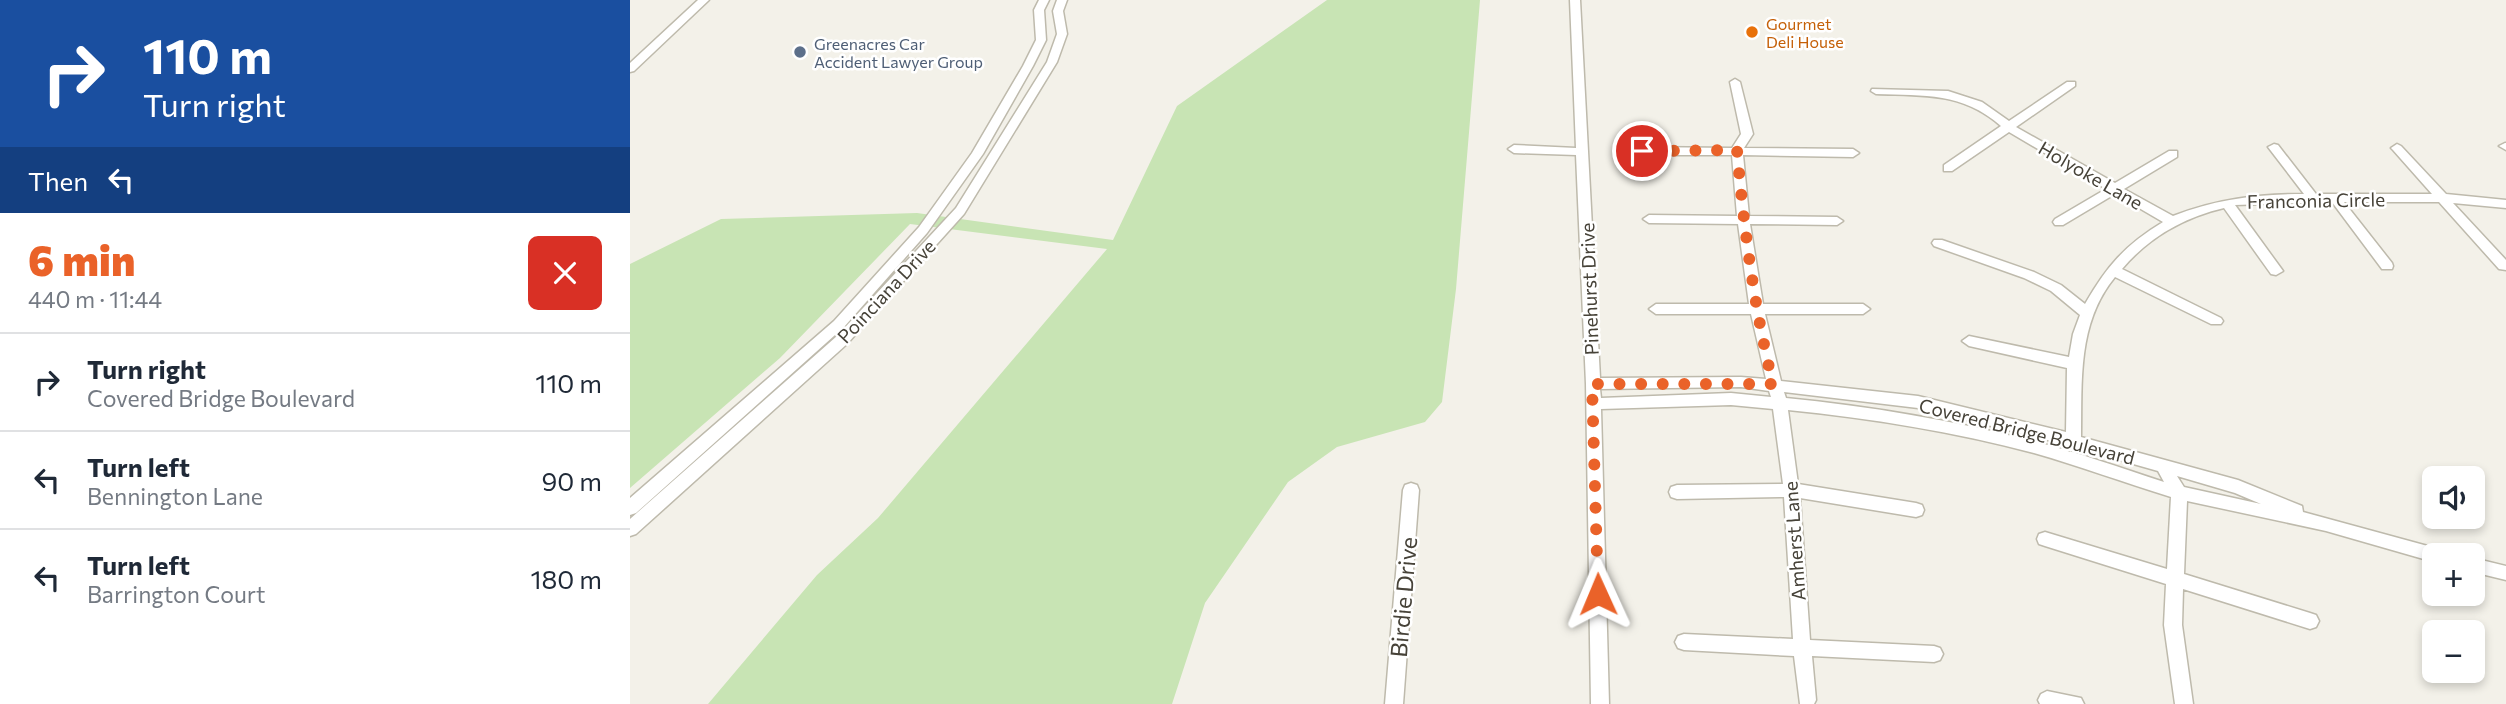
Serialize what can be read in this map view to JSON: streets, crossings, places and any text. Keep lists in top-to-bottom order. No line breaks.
{"streets":{"street":["Holyoke Lane","Franconia Circle","Pinehurst Drive","Poinciana Drive","Covered Bridge Boulevard","Amherst Lane","Birdie Drive"]},"crossings":[["Holyoke Lane","Franconia Circle"],["Franconia Circle","Covered Bridge Boulevard"],["Pinehurst Drive","Covered Bridge Boulevard"],["Covered Bridge Boulevard","Amherst Lane"]],"places":["Gourmet Deli House","Greenacres Car Accident Lawyer Group"],"page":{"turn":["110 m","Turn right"],"then":"Then","heading":["6 min","440 m · 11:44"],"list":[{"name":"Turn right","note":"Covered Bridge Boulevard","value":"110 m"},{"name":"Turn left","note":"Bennington Lane","value":"90 m"},{"name":"Turn left","note":"Barrington Court","value":"180 m"}],"map_buttons":["+","−"]}}
